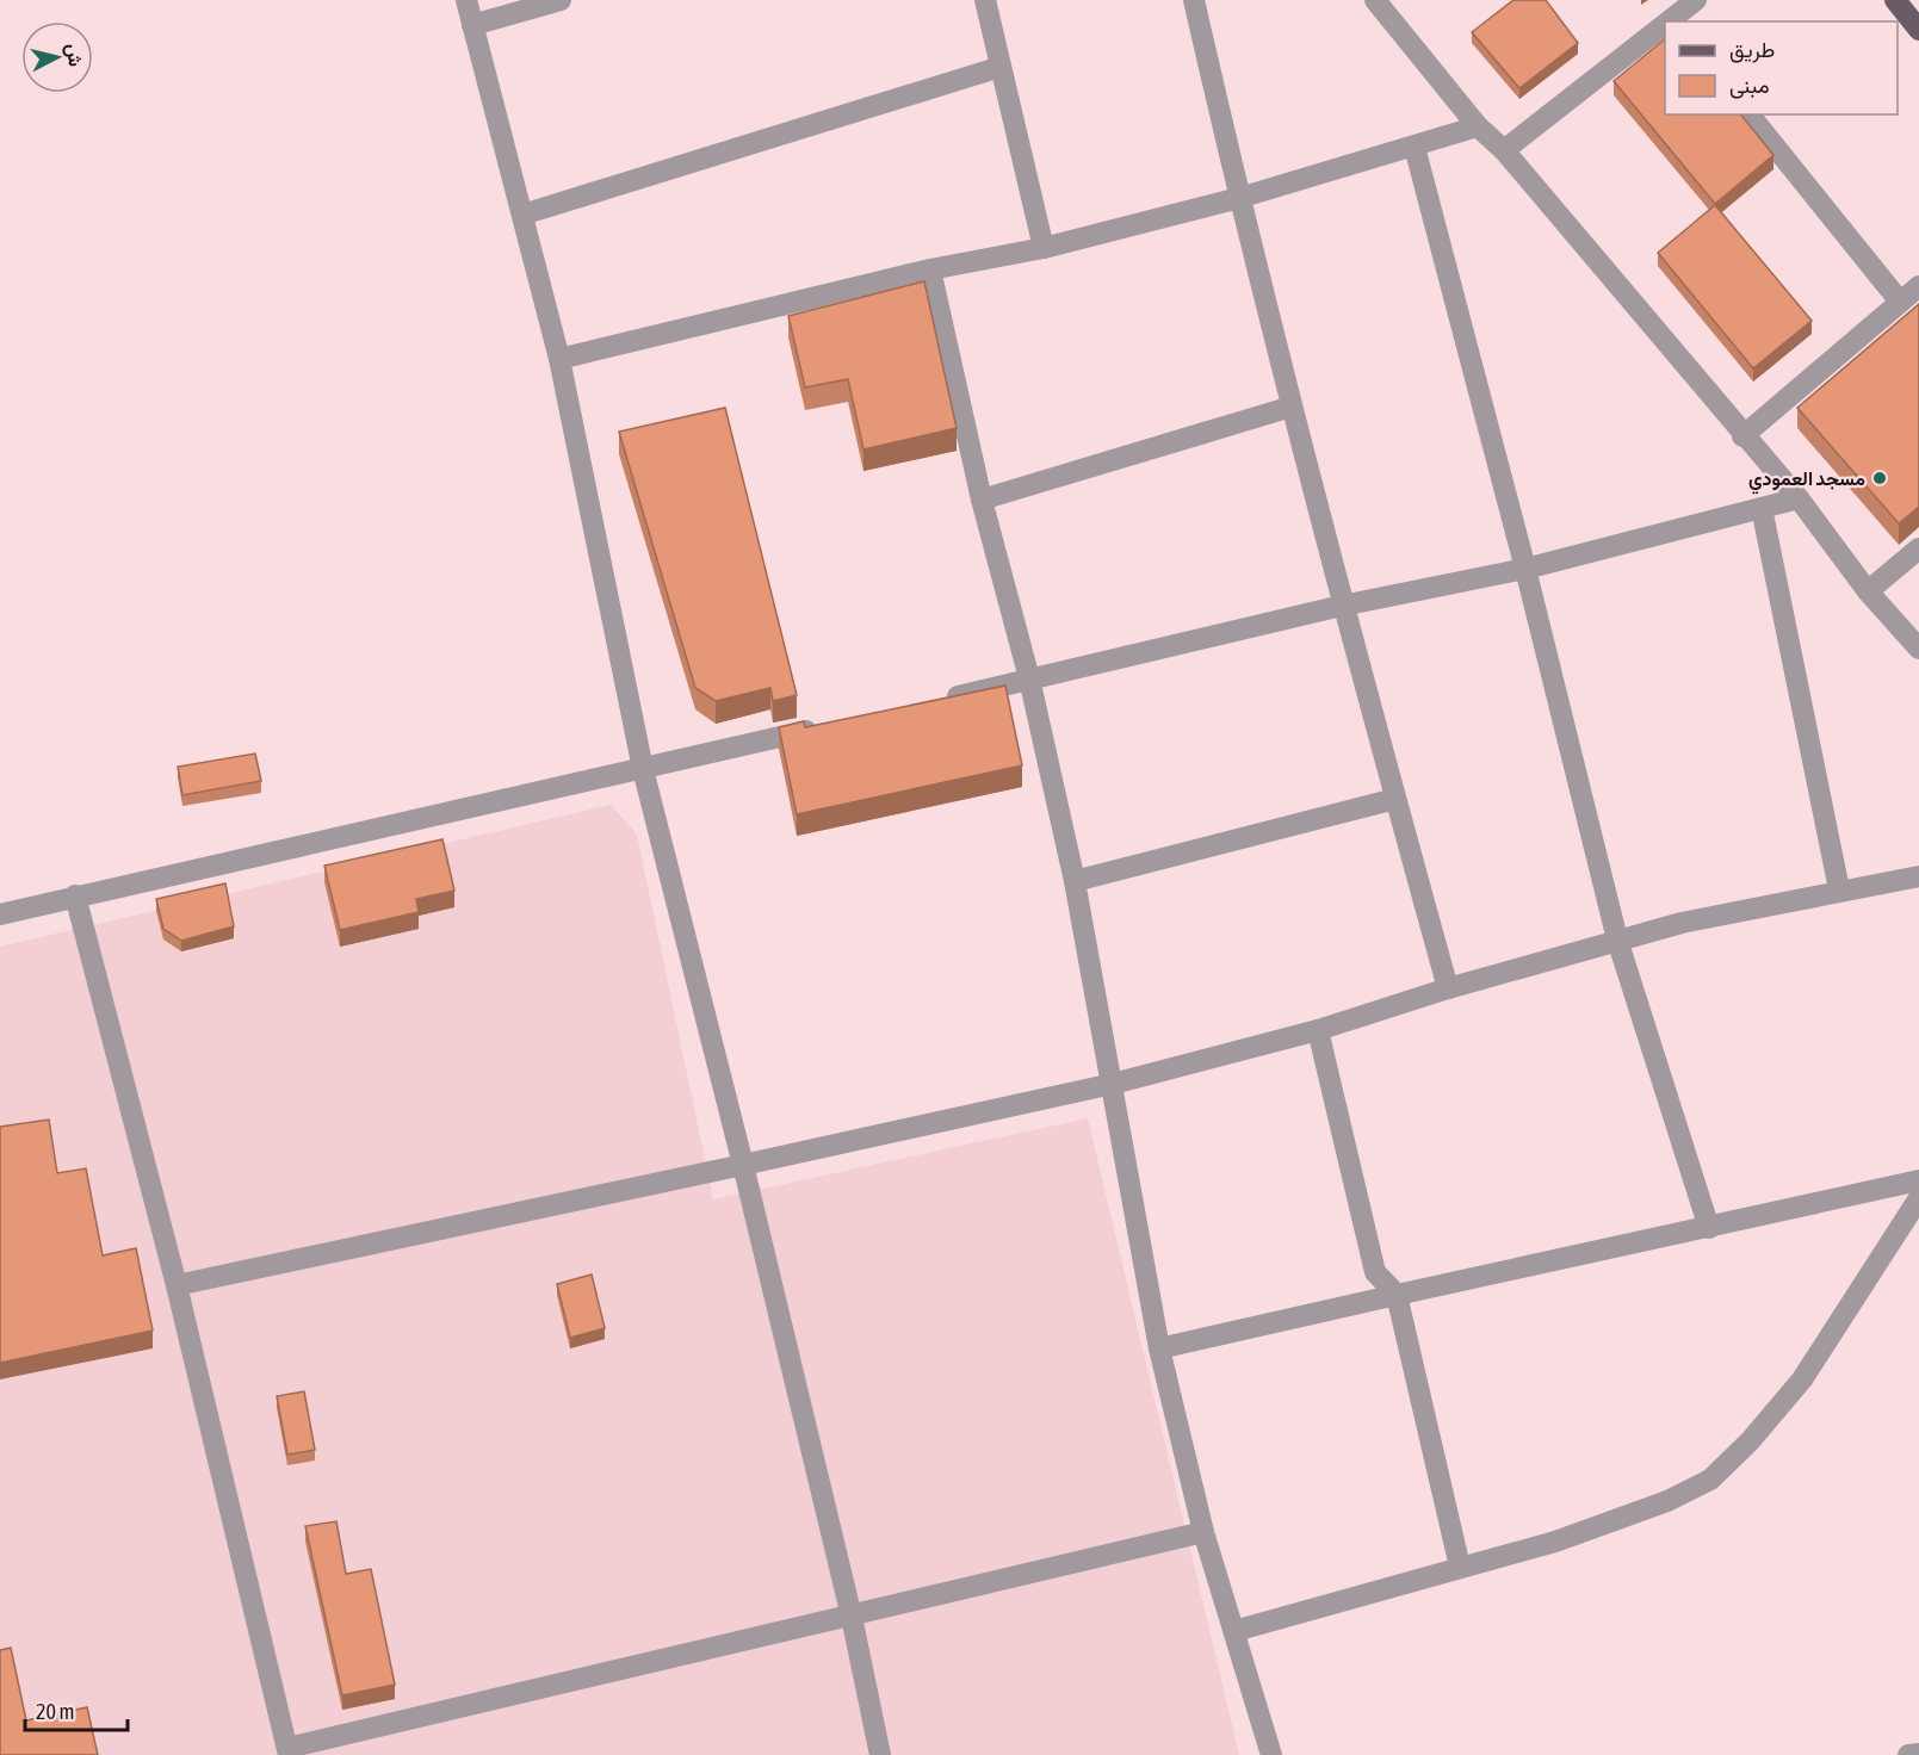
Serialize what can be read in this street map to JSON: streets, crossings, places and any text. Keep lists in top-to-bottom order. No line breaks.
{"places":["مسجد العمودي"],"legend":["طريق","مبنى"],"scale_bar":"20 m","north":"right"}
